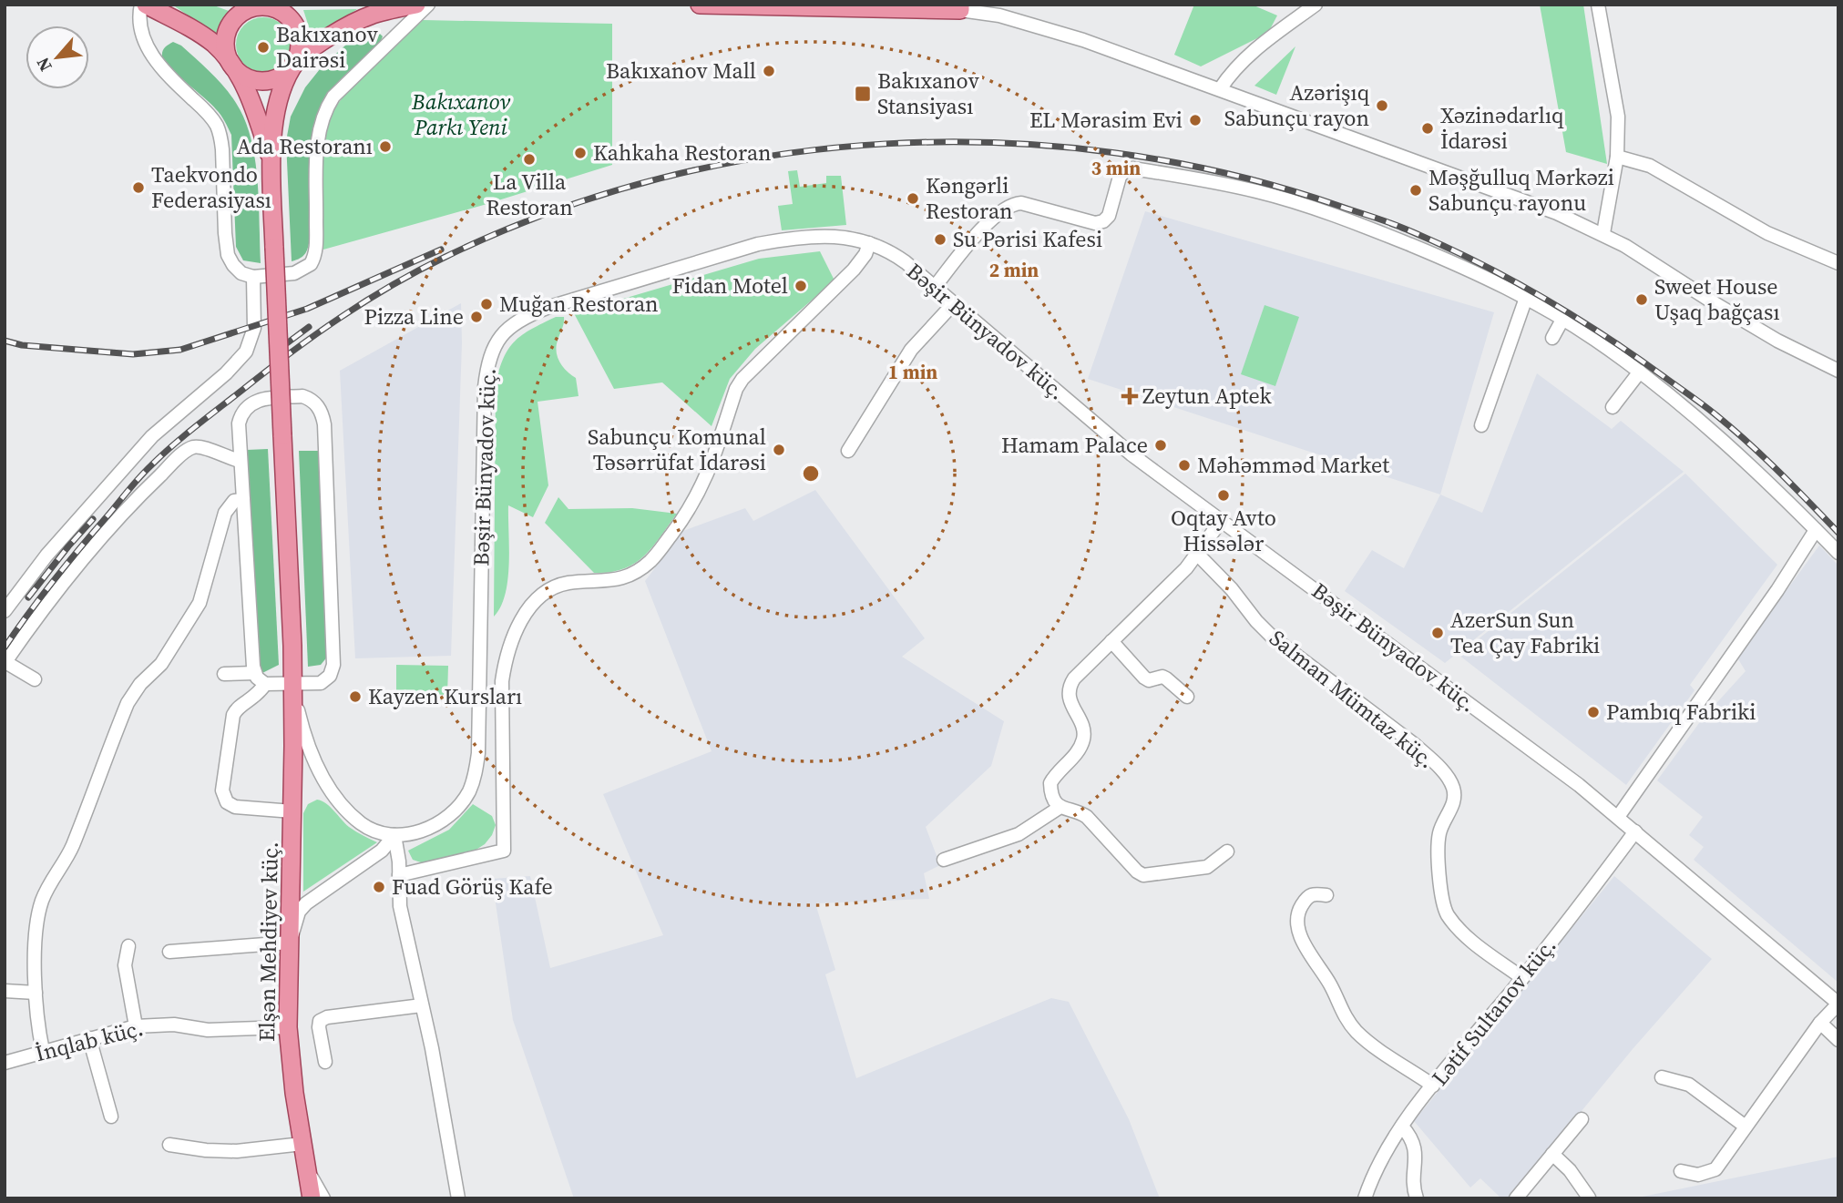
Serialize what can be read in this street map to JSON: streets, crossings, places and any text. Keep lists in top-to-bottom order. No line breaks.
{"streets":{"main road":["Elşən Mehdiyev küç."],"street":["Bəşir Bünyadov küç.","Salman Mümtaz küç.","Lətif Sultanov küç.","İnqlab küç."]},"crossings":[["Bəşir Bünyadov küç.","Lətif Sultanov küç."],["Salman Mümtaz küç.","Lətif Sultanov küç."],["Elşən Mehdiyev küç.","İnqlab küç."]],"parks":["Bakıxanov Parkı Yeni"],"places":{"other":["Bakıxanov Dairəsi","Bakıxanov Mall","Azərişıq Sabunçu rayon","EL Mərasim Evi","Xəzinədarlıq İdarəsi","Ada Restoranı","Kahkaha Restoran","La Villa Restoran","Taekvondo Federasiyası","Məşğulluq Mərkəzi Sabunçu rayonu","Kəngərli Restoran","Su Pərisi Kafesi","Fidan Motel","Sweet House Uşaq bağçası","Muğan Restoran","Pizza Line","Hamam Palace","Sabunçu Komunal Təsərrüfat İdarəsi","Məhəmməd Market","Oqtay Avto Hissələr","AzerSun Sun Tea Çay Fabriki","Kayzen Kursları","Pambıq Fabriki","Fuad Görüş Kafe"],"transit":["Bakıxanov Stansiyası"],"health":["Zeytun Aptek"]},"north":"bottom left","rings":["3 min","2 min","1 min"]}
